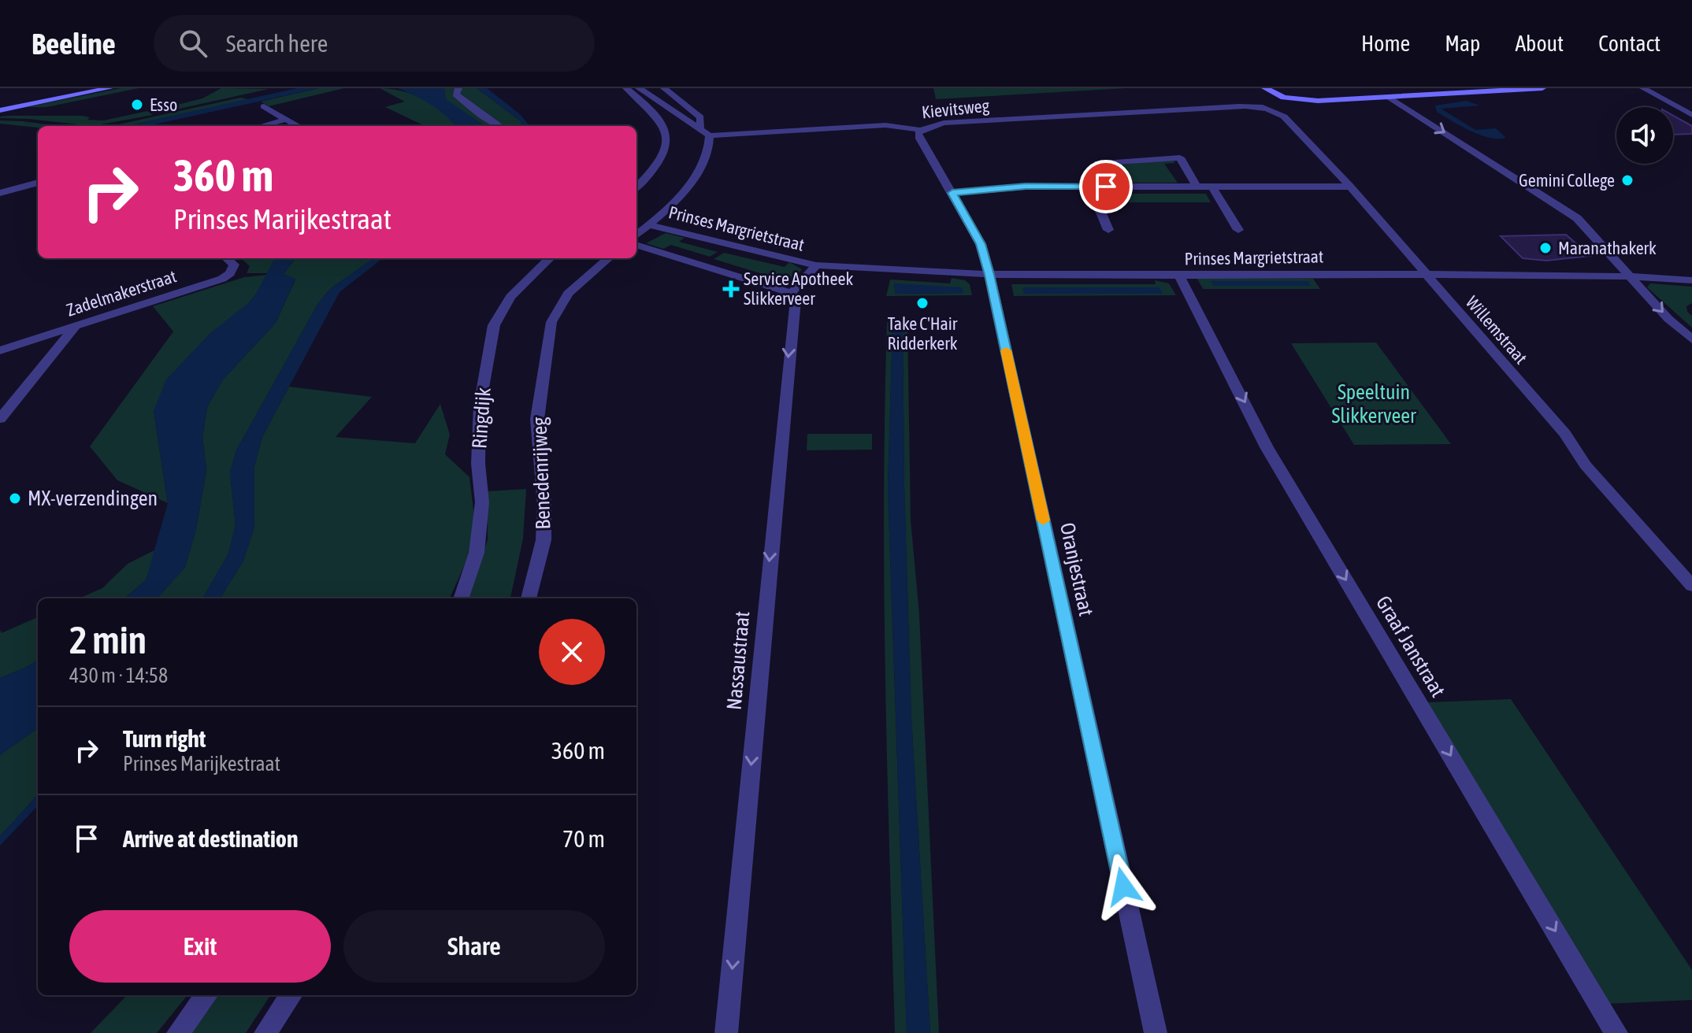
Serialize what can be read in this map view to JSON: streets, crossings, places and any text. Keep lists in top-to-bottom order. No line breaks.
{"streets":{"street":["Kievitsweg","Prinses Margrietstraat","Zadelmakerstraat","Willemstraat","Ringdijk","Benedenrijweg","Oranjestraat","Graaf Janstraat","Nassaustraat"]},"crossings":[["Kievitsweg","Willemstraat"],["Kievitsweg","Oranjestraat"],["Prinses Margrietstraat","Willemstraat"],["Prinses Margrietstraat","Oranjestraat"],["Prinses Margrietstraat","Graaf Janstraat"],["Prinses Margrietstraat","Nassaustraat"]],"one_way":["Graaf Janstraat","Nassaustraat"],"parks":["Speeltuin Slikkerveer"],"places":{"other":["Esso","Gemini College","Maranathakerk","Take C'Hair Ridderkerk","MX-verzendingen"],"health":["Service Apotheek Slikkerveer"]},"page":{"header":"Beeline","search":"Search here","nav":["Home","Map","About","Contact"],"turn":["360 m","Prinses Marijkestraat"],"heading":["2 min","430 m · 14:58"],"list":[{"name":"Turn right","note":"Prinses Marijkestraat","value":"360 m"},{"name":"Arrive at destination","value":"70 m"}],"buttons":["Exit","Share"]}}
